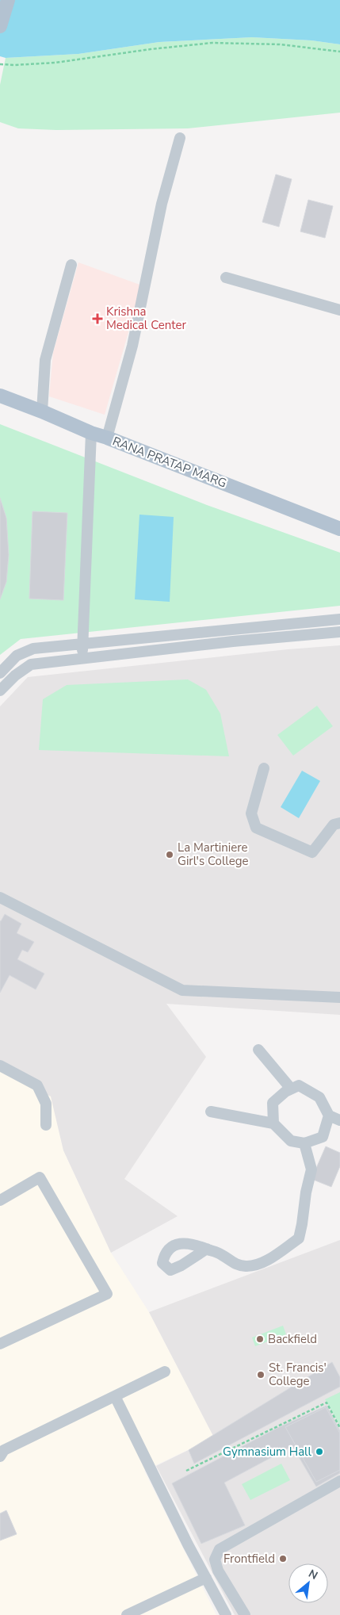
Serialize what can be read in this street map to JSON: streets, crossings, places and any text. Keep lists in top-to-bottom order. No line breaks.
{"streets":{"main road":["RANA PRATAP MARG"]},"places":{"health":["Krishna Medical Center"],"other":["La Martiniere Girl's College","Backfield","St. Francis' College","Gymnasium Hall","Frontfield"]},"north":"top right"}
